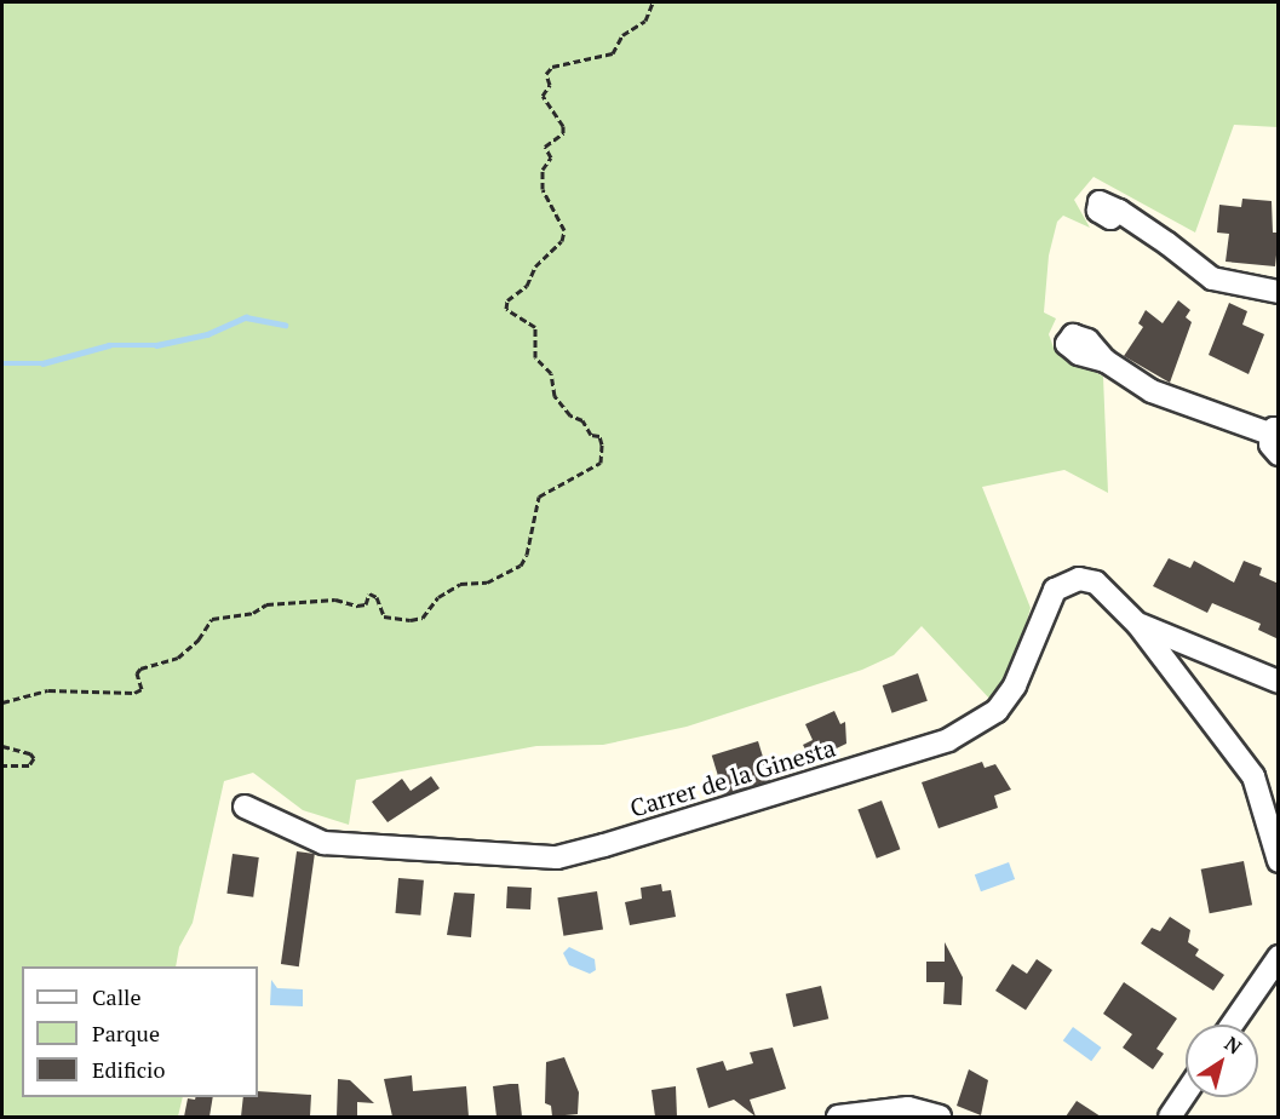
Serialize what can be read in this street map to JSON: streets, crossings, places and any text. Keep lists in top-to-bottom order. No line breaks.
{"streets":{"street":["Carrer de la Ginesta"]},"legend":["Calle","Parque","Edificio"],"north":"top right"}
